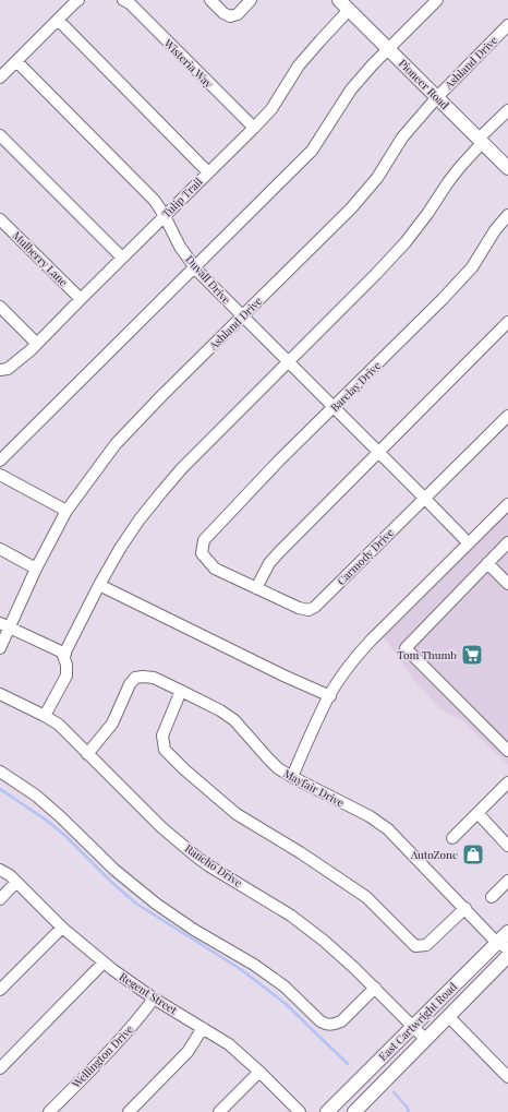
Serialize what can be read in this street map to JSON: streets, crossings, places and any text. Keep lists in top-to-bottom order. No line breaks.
{"streets":{"main road":["Pioneer Road","East Cartwright Road"],"street":["Ashland Drive","Wisteria Way","Tulip Trail","Mulberry Lane","Duvall Drive","Barclay Drive","Carmody Drive","Mayfair Drive","Rancho Drive","Regent Street","Wellington Drive"]},"crossings":[["Ashland Drive","Pioneer Road"],["Ashland Drive","Duvall Drive"],["Wisteria Way","Tulip Trail"],["Pioneer Road","Tulip Trail"],["Tulip Trail","Mulberry Lane"],["Tulip Trail","Duvall Drive"],["Duvall Drive","Barclay Drive"],["Duvall Drive","Carmody Drive"],["Barclay Drive","Carmody Drive"],["Mayfair Drive","Rancho Drive"],["Mayfair Drive","East Cartwright Road"],["Rancho Drive","East Cartwright Road"],["Regent Street","Wellington Drive"]],"places":{"supermarket":["Tom Thumb"],"shop":["AutoZone"]}}
